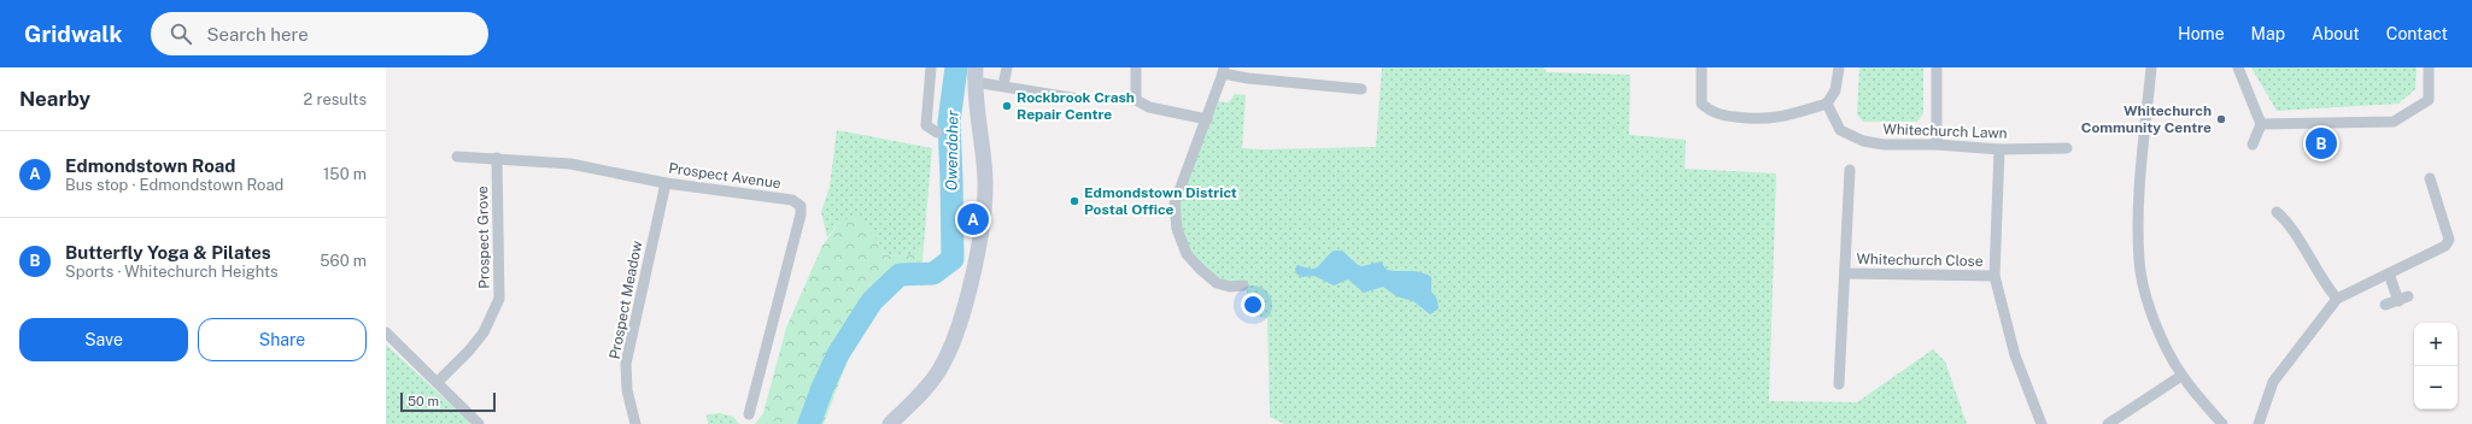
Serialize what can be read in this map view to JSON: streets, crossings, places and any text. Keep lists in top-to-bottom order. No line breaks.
{"streets":{"street":["Whitechurch Lawn","Prospect Avenue","Prospect Grove","Whitechurch Close","Prospect Meadow"]},"crossings":[["Prospect Avenue","Prospect Grove"],["Prospect Avenue","Prospect Meadow"]],"water":["Owendoher"],"places":["Rockbrook Crash Repair Centre","Whitechurch Community Centre","Edmondstown District Postal Office"],"scale_bar":"50 m","page":{"header":"Gridwalk","search":"Search here","nav":["Home","Map","About","Contact"],"heading":["Nearby","2 results"],"pins":["B","A"],"list":[{"mark":"A","name":"Edmondstown Road","note":"Bus stop · Edmondstown Road","value":"150 m"},{"mark":"B","name":"Butterfly Yoga & Pilates","note":"Sports · Whitechurch Heights","value":"560 m"}],"buttons":["Save","Share"],"map_buttons":["+","−"],"scale":"50 m"}}
